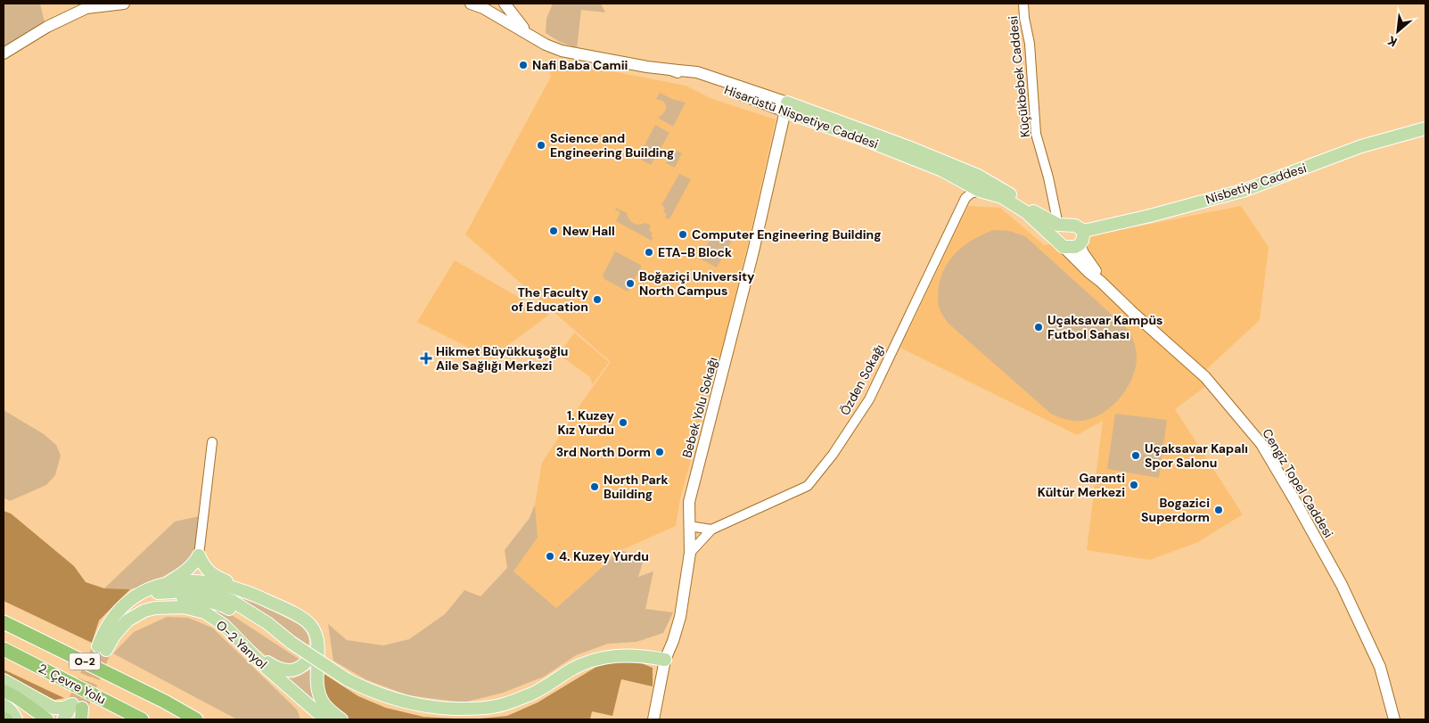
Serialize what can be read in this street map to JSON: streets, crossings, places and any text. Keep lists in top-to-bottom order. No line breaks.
{"streets":{"highway":["O-2","2. Çevre Yolu"],"main road":["Hisarüstü Nispetiye Caddesi","Nisbetiye Caddesi","Bebek Yolu Sokağı","Cengiz Topel Caddesi","O-2 Yanyol"],"street":["Küçükbebek Caddesi","Özden Sokağı"]},"crossings":[["Küçükbebek Caddesi","Hisarüstü Nispetiye Caddesi"],["Küçükbebek Caddesi","Nisbetiye Caddesi"],["Hisarüstü Nispetiye Caddesi","Nisbetiye Caddesi"],["Hisarüstü Nispetiye Caddesi","Özden Sokağı"],["Hisarüstü Nispetiye Caddesi","Bebek Yolu Sokağı"],["Özden Sokağı","Bebek Yolu Sokağı"]],"places":{"other":["Nafi Baba Camii","Science and Engineering Building","New Hall","Computer Engineering Building","ETA-B Block","Boğaziçi University North Campus","The Faculty of Education","Uçaksavar Kampüs Futbol Sahası","1. Kuzey Kız Yurdu","3rd North Dorm","Uçaksavar Kapalı Spor Salonu","Garanti Kültür Merkezi","North Park Building","Bogazici Superdorm","4. Kuzey Yurdu"],"health":["Hikmet Büyükkuşoğlu Aile Sağlığı Merkezi"]},"north":"bottom left"}
